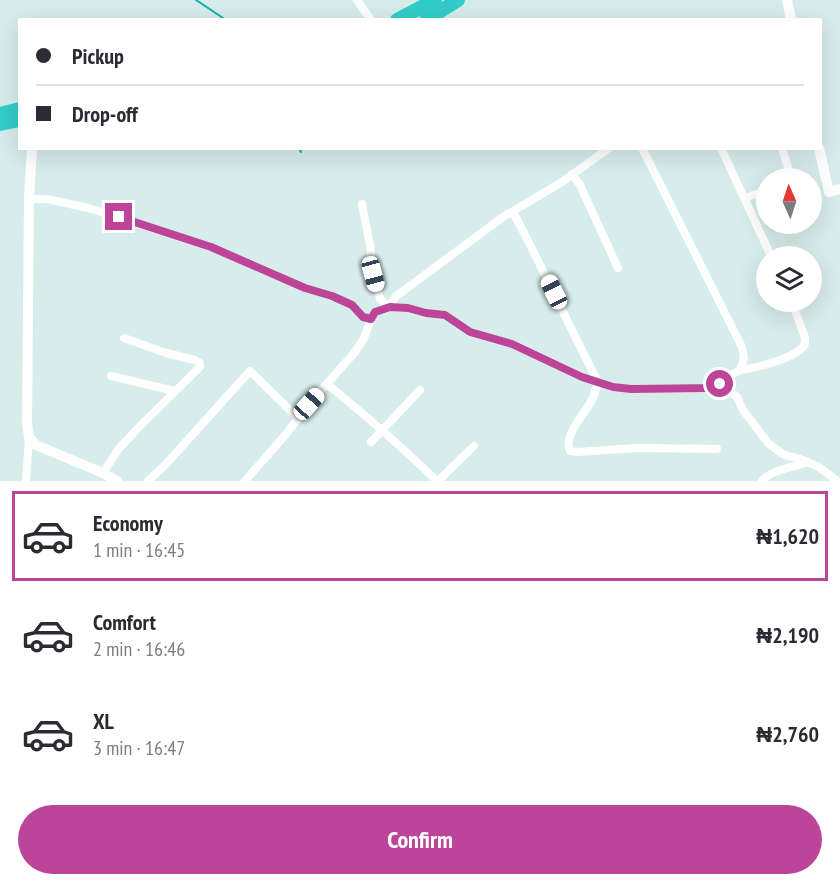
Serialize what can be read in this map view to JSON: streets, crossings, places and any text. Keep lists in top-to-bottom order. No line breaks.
{"north":"top","page":{"banner":["Pickup","Drop-off"],"list":[{"name":"Economy","note":"1 min · 16:45","value":"₦1,620"},{"name":"Comfort","note":"2 min · 16:46","value":"₦2,190"},{"name":"XL","note":"3 min · 16:47","value":"₦2,760"}],"buttons":"Confirm"}}
